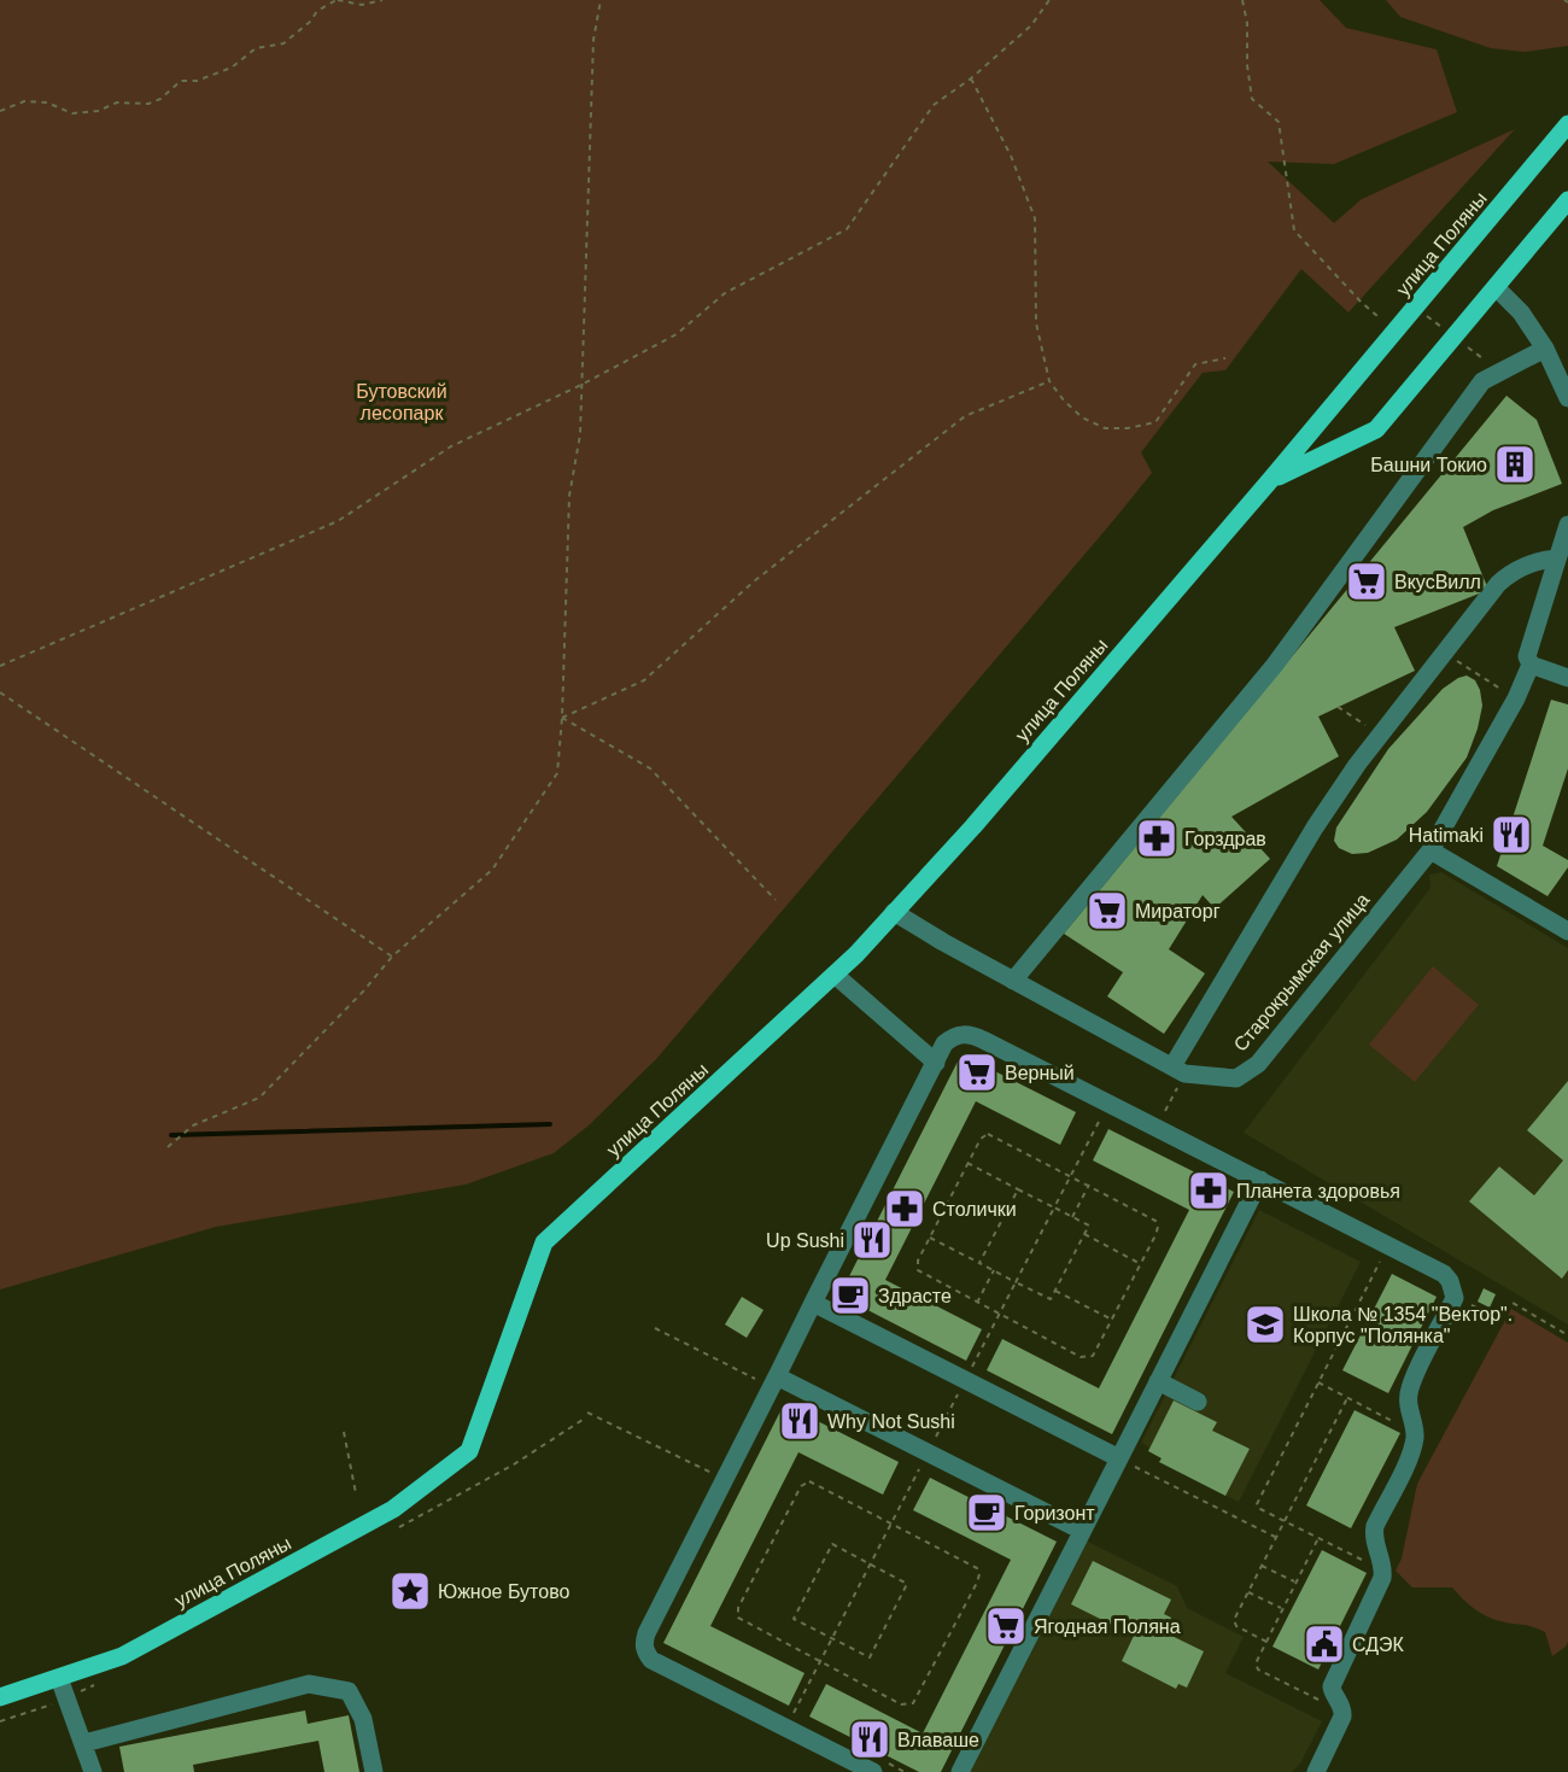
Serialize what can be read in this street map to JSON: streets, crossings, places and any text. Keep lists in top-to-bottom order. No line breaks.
{"streets":{"main road":["улица Поляны"],"street":["Старокрымская улица"]},"crossings":[["улица Поляны","Старокрымская улица"]],"parks":["Бутовский лесопарк"],"places":{"building":["Башни Токио"],"supermarket":["ВкусВилл","Мираторг","Верный","Ягодная Поляна"],"restaurant":["Hatimaki","Up Sushi","Why Not Sushi","Влаваше"],"pharmacy":["Горздрав","Планета здоровья","Столички"],"cafe":["Здрасте","Горизонт"],"school or university":["Школа № 1354 \"Вектор\". Корпус \"Полянка\""],"place":["Южное Бутово"],"public building":["СДЭК"]}}
